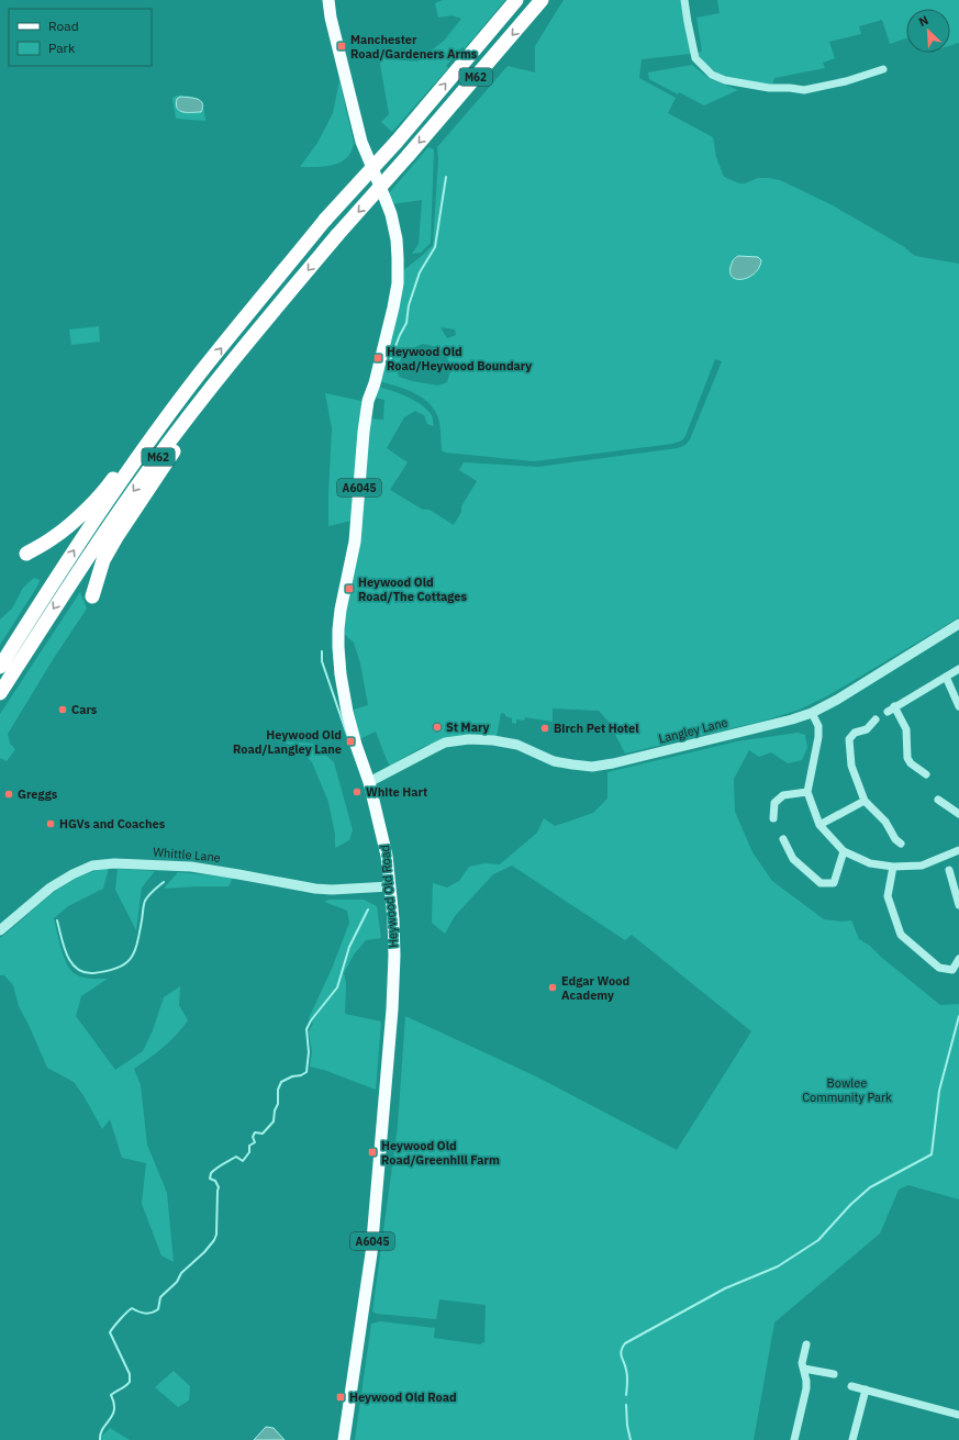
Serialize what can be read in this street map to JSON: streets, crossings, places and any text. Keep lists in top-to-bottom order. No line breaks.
{"streets":{"highway":["M62"],"main road":["A6045","Heywood Old Road"],"street":["Langley Lane","Whittle Lane"]},"crossings":[["Langley Lane","Heywood Old Road"],["Whittle Lane","Heywood Old Road"]],"parks":["Bowlee Community Park"],"places":{"transit":["Manchester Road/Gardeners Arms","Heywood Old Road/Heywood Boundary","Heywood Old Road/The Cottages","Heywood Old Road/Langley Lane","Heywood Old Road/Greenhill Farm","Heywood Old Road"],"other":["Cars","St Mary","Birch Pet Hotel","White Hart","Greggs","HGVs and Coaches","Edgar Wood Academy"]},"legend":["Road","Park"],"north":"top left"}
